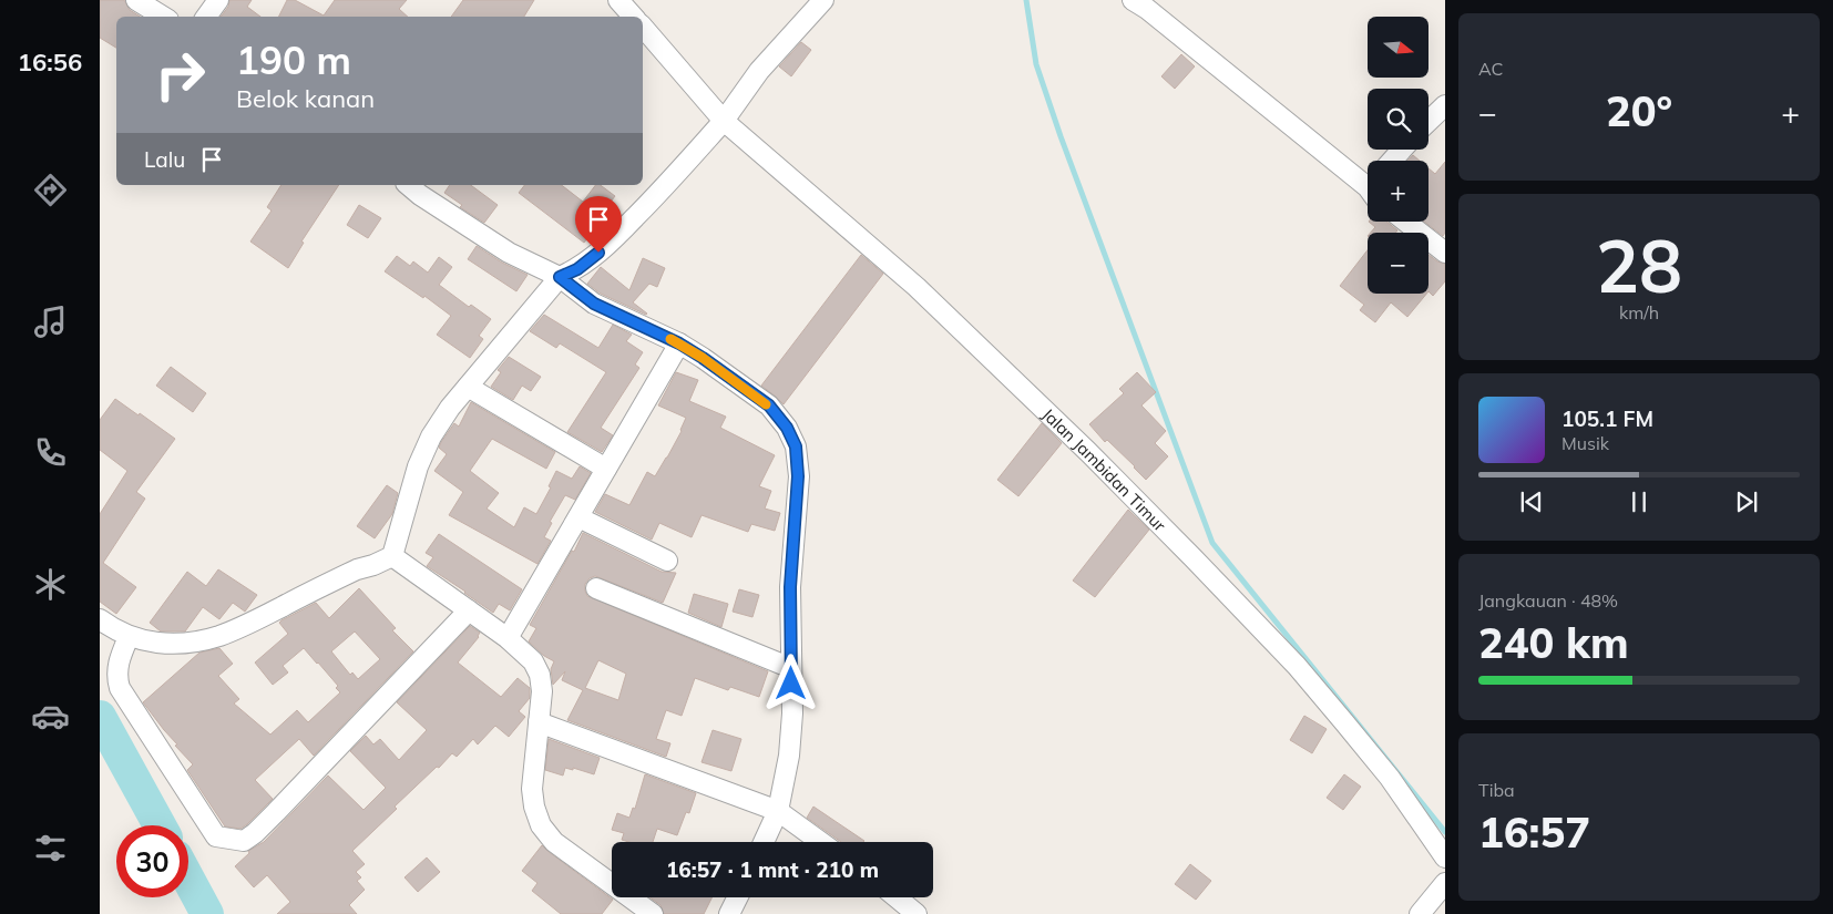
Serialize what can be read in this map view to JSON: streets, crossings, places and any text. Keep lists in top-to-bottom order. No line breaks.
{"streets":{"street":["Jalan Jambidan Timur"]},"north":"right","page":{"tabs":"16:56","tile":["AC",["28","km/h"],["Jangkauan · 48%","240 km"],["Tiba","16:57"]],"map_buttons":["+","−"],"turn":["190 m","Belok kanan"],"heat":["−","20°","+"],"then":"Lalu","song":["105.1 FM","Musik"],"limit":"30","trip":"16:57 · 1 mnt · 210 m"}}
